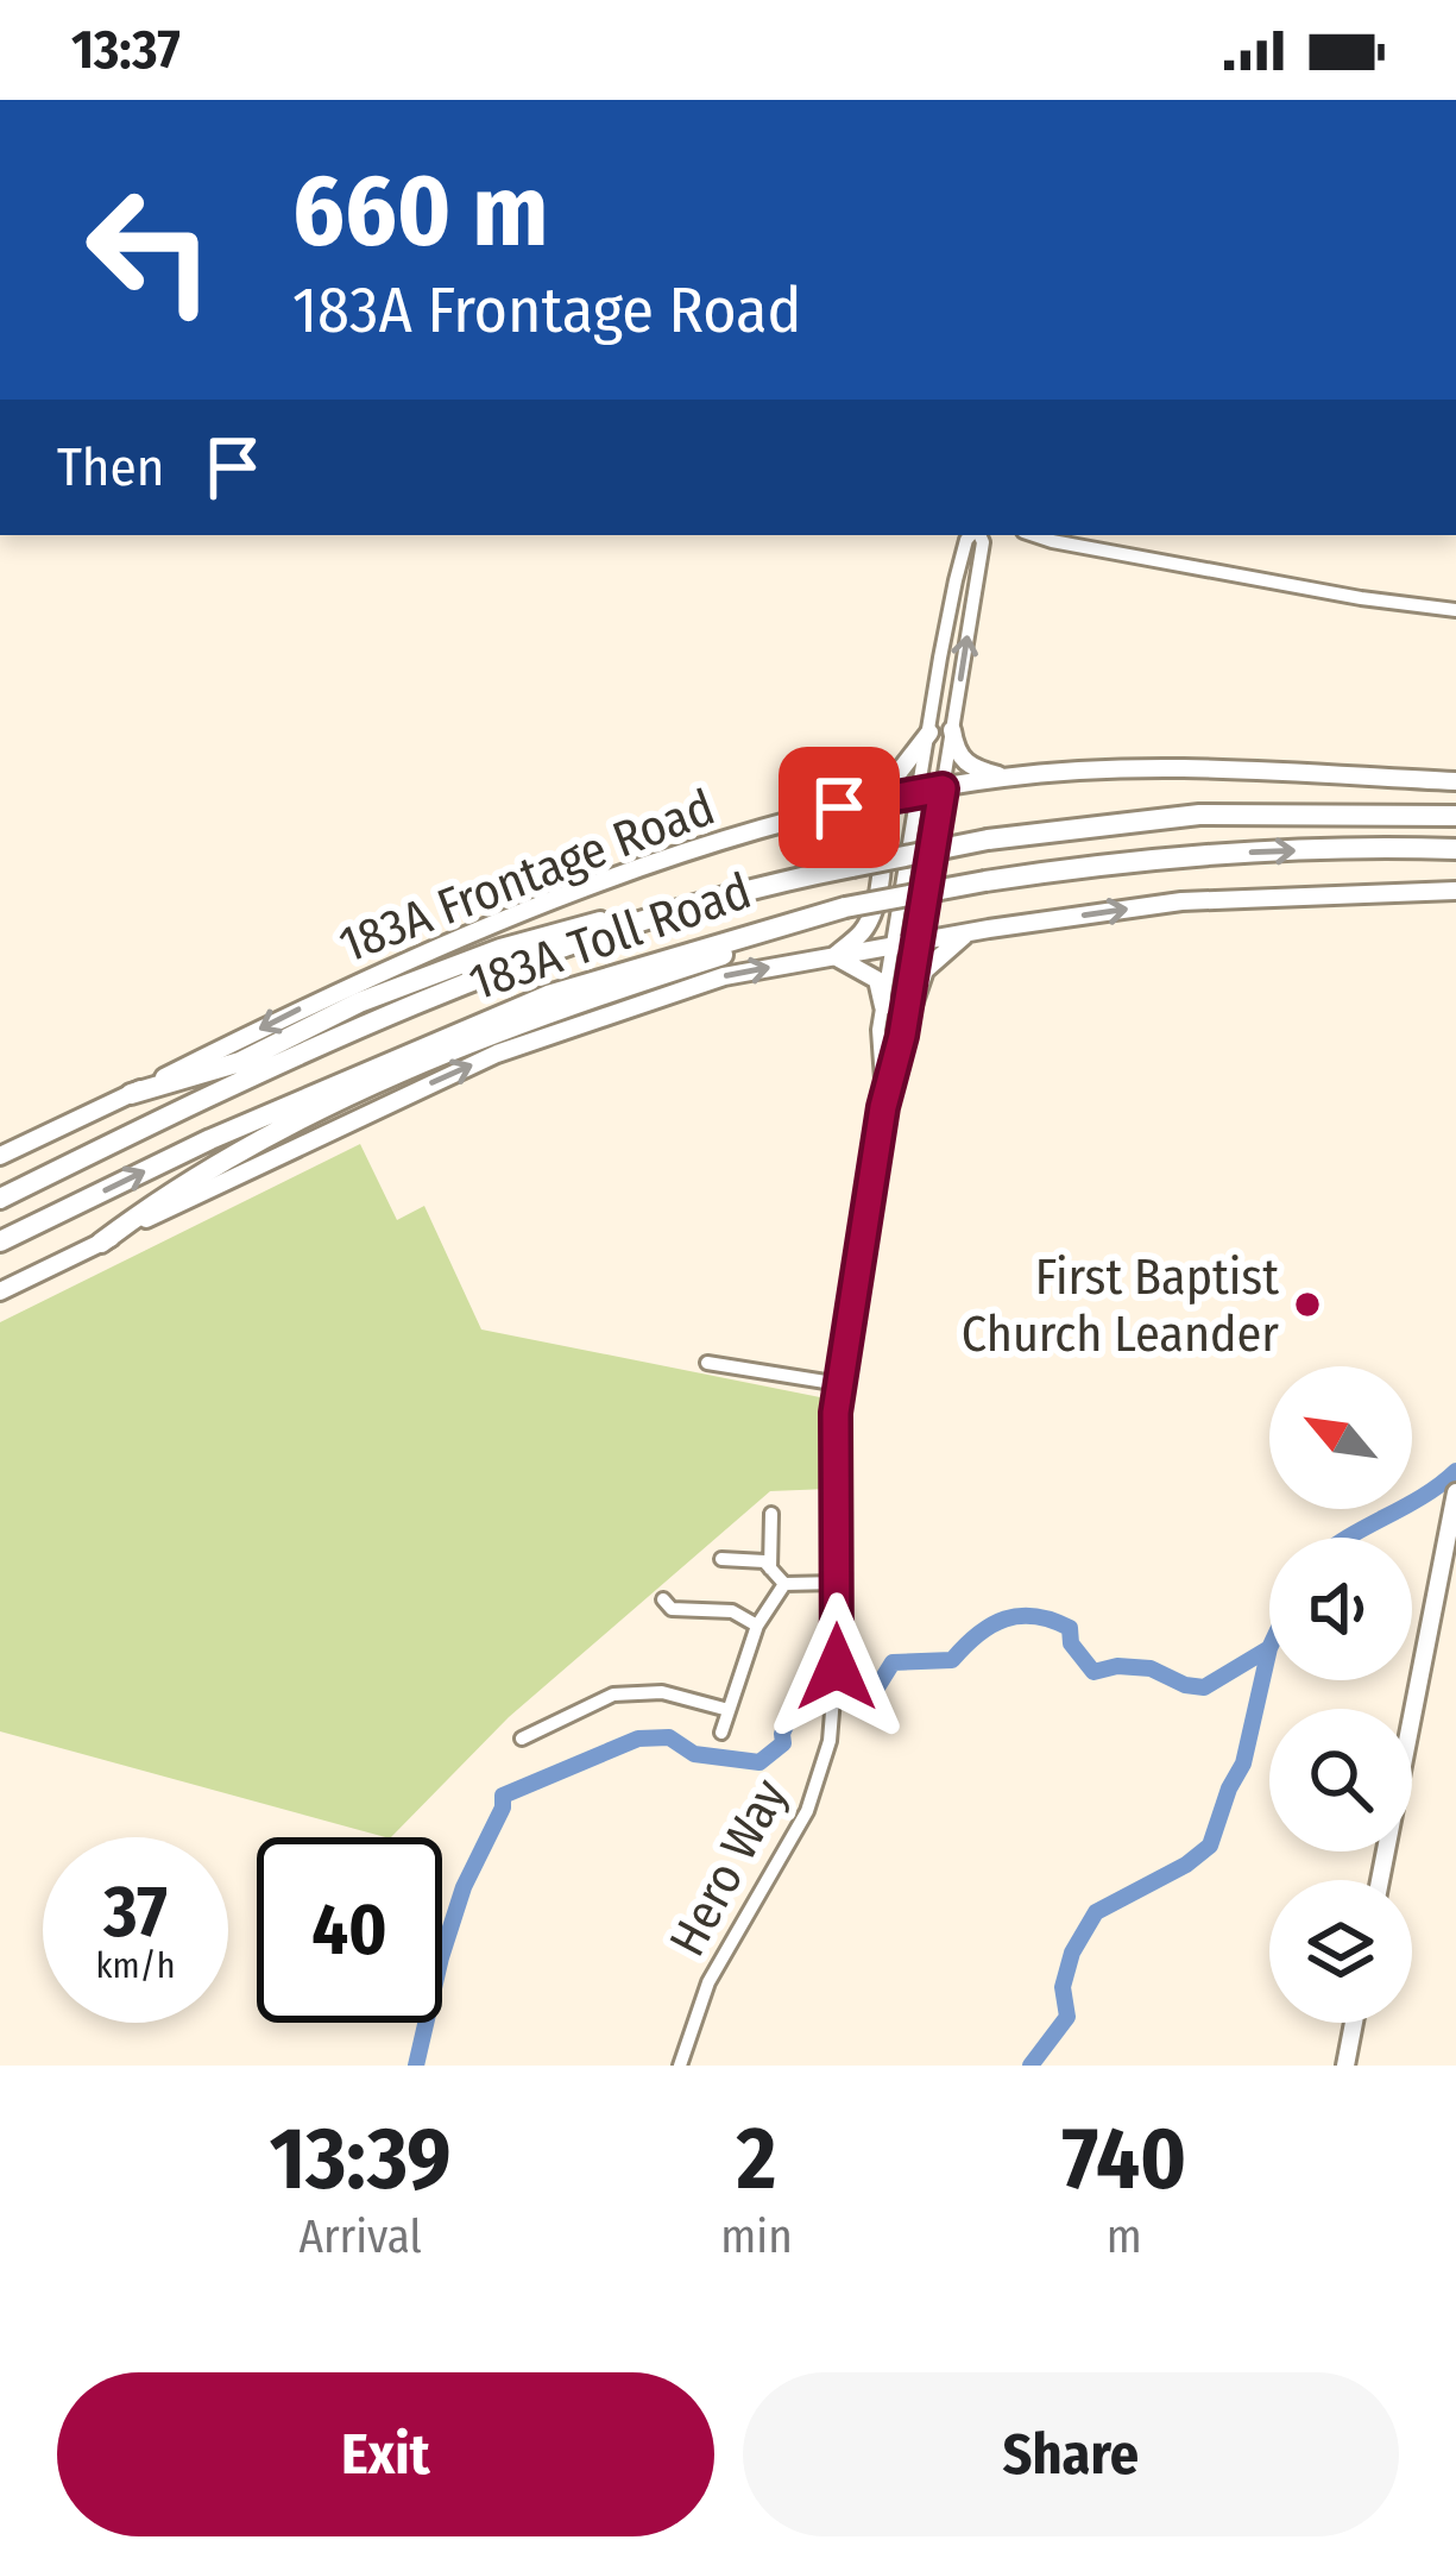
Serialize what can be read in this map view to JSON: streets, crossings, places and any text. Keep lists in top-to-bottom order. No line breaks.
{"streets":{"highway":["183A Toll Road"],"main road":["183A Frontage Road"],"street":["Hero Way"]},"crossings":[["183A Frontage Road","Hero Way"]],"places":["First Baptist Church Leander"],"north":"top left","page":{"status":"13:37","turn":["660 m","183A Frontage Road"],"then":"Then","speed":"37 km/h","limit":"40","eta":["13:39","Arrival","2","min","740","m"],"buttons":["Exit","Share"]}}
